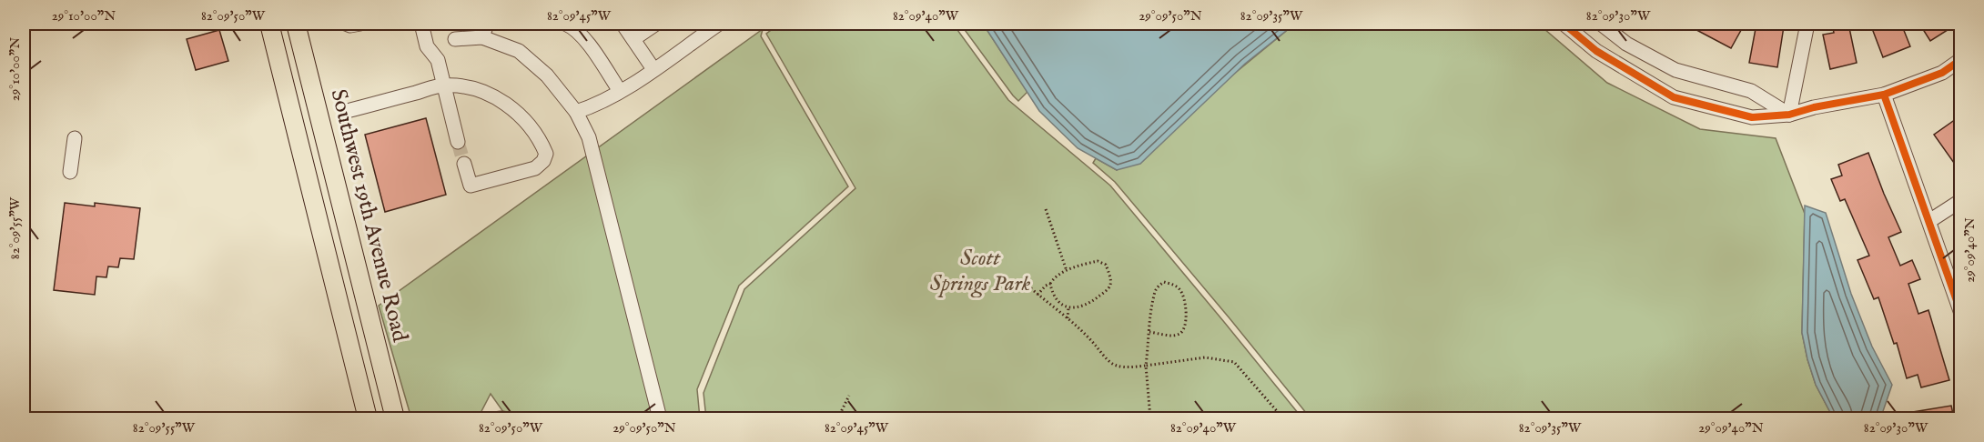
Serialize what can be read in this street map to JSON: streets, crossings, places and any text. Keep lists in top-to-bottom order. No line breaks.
{"streets":{"main road":["Southwest 19th Avenue Road"]},"parks":["Scott Springs Park"],"coordinates":["29°10'00\"N","82°09'50\"W","82°09'45\"W","82°09'40\"W","29°09'50\"N","82°09'35\"W","82°09'30\"W","82°09'55\"W","29°09'40\"N"]}
